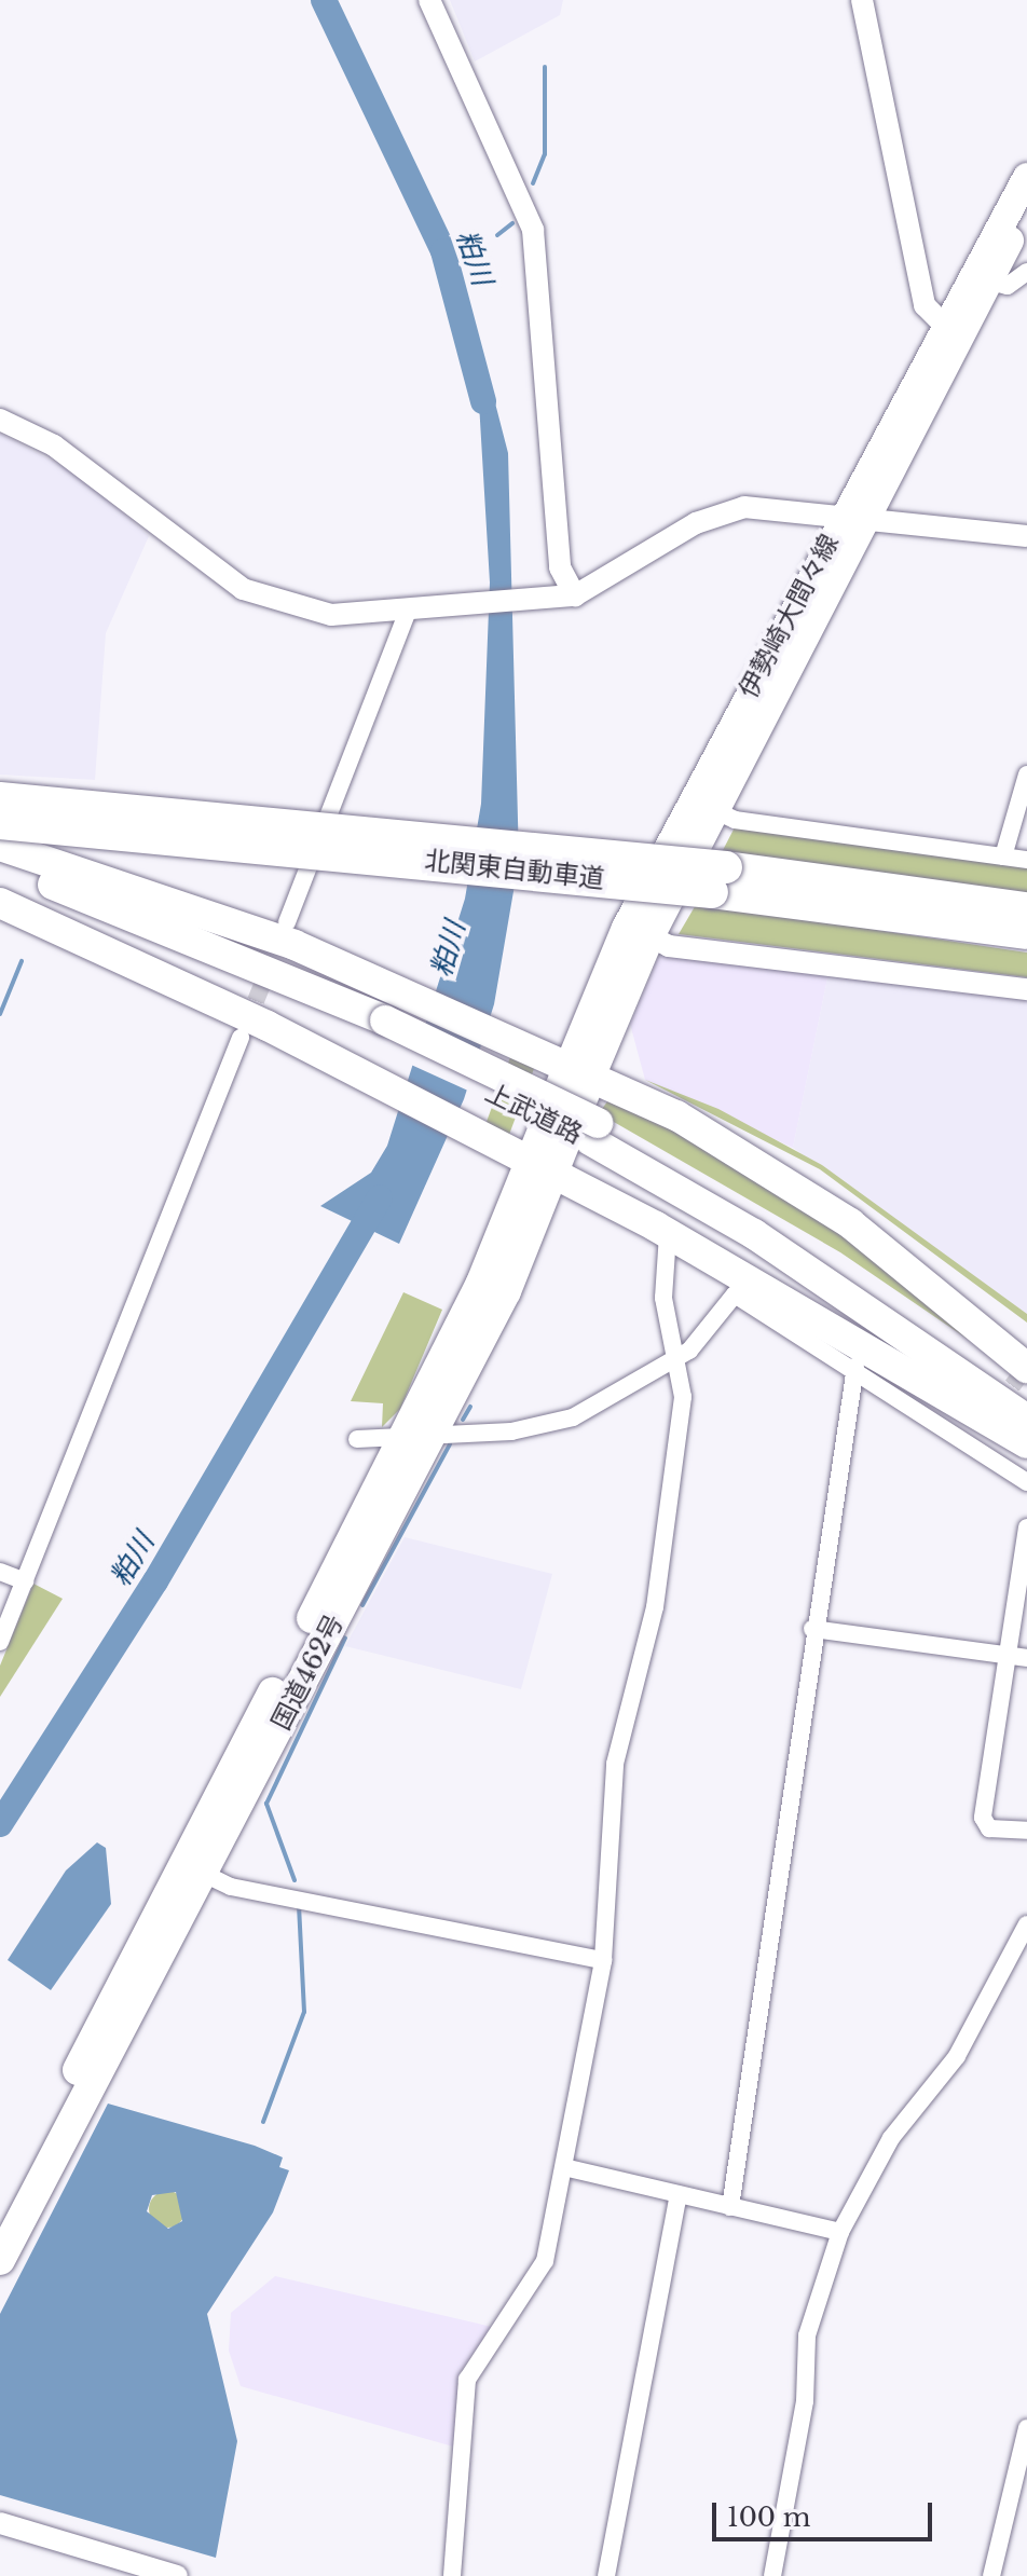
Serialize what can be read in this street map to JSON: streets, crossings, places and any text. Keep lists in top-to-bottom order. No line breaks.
{"streets":{"highway":["北関東自動車道","上武道路","国道462号"],"main road":["伊勢崎大間々線"]},"crossings":[["伊勢崎大間々線","国道462号"]],"water":["粕川"],"scale_bar":"100 m"}
